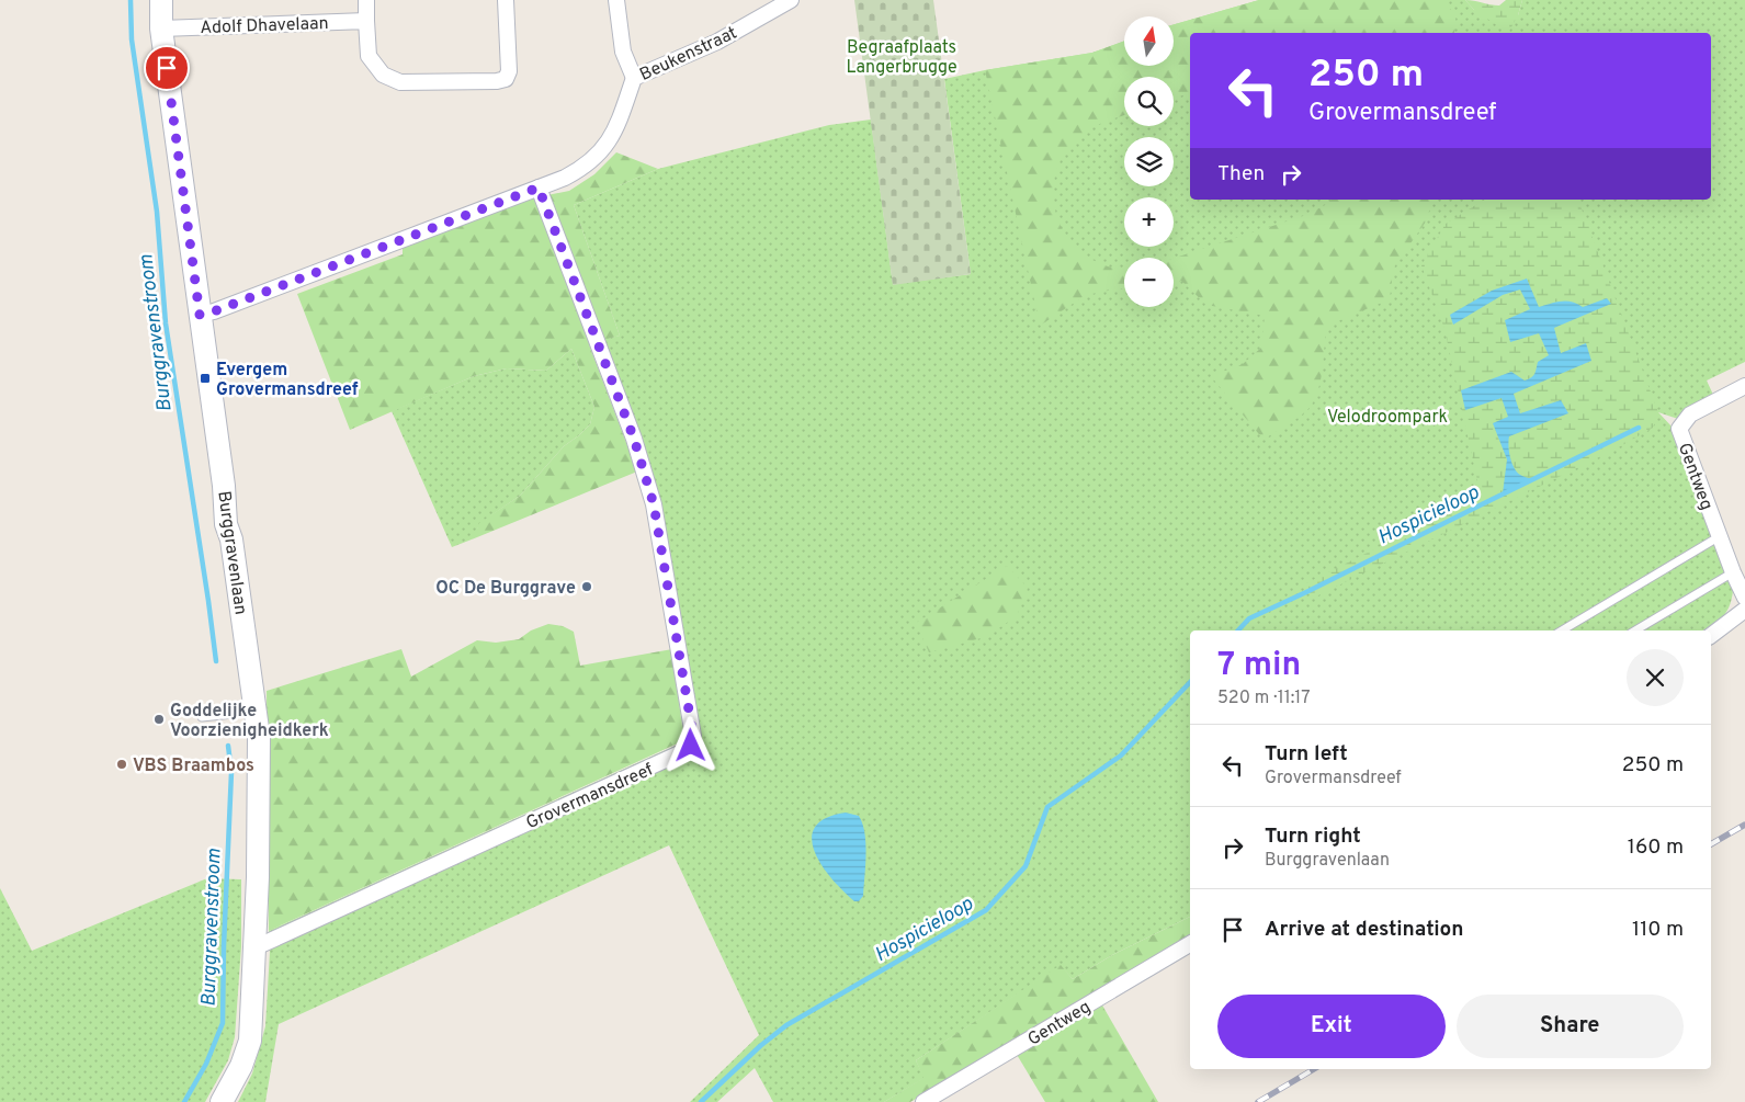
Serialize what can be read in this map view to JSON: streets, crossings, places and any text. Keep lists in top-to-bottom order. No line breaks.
{"streets":{"main road":["Burggravenlaan"],"street":["Adolf Dhavelaan","Beukenstraat","Gentweg","Grovermansdreef"]},"crossings":[["Adolf Dhavelaan","Burggravenlaan"],["Beukenstraat","Grovermansdreef"],["Burggravenlaan","Grovermansdreef"]],"water":["Burggravenstroom","Hospicieloop"],"parks":["Begraafplaats Langerbrugge","Velodroompark"],"places":{"transit":["Evergem Grovermansdreef"],"other":["OC De Burggrave","Goddelijke Voorzienigheidkerk","VBS Braambos"]},"north":"top","page":{"map_buttons":["+","−"],"turn":["250 m","Grovermansdreef"],"then":"Then","heading":["7 min","520 m · 11:17"],"list":[{"name":"Turn left","note":"Grovermansdreef","value":"250 m"},{"name":"Turn right","note":"Burggravenlaan","value":"160 m"},{"name":"Arrive at destination","value":"110 m"}],"buttons":["Exit","Share"]}}
